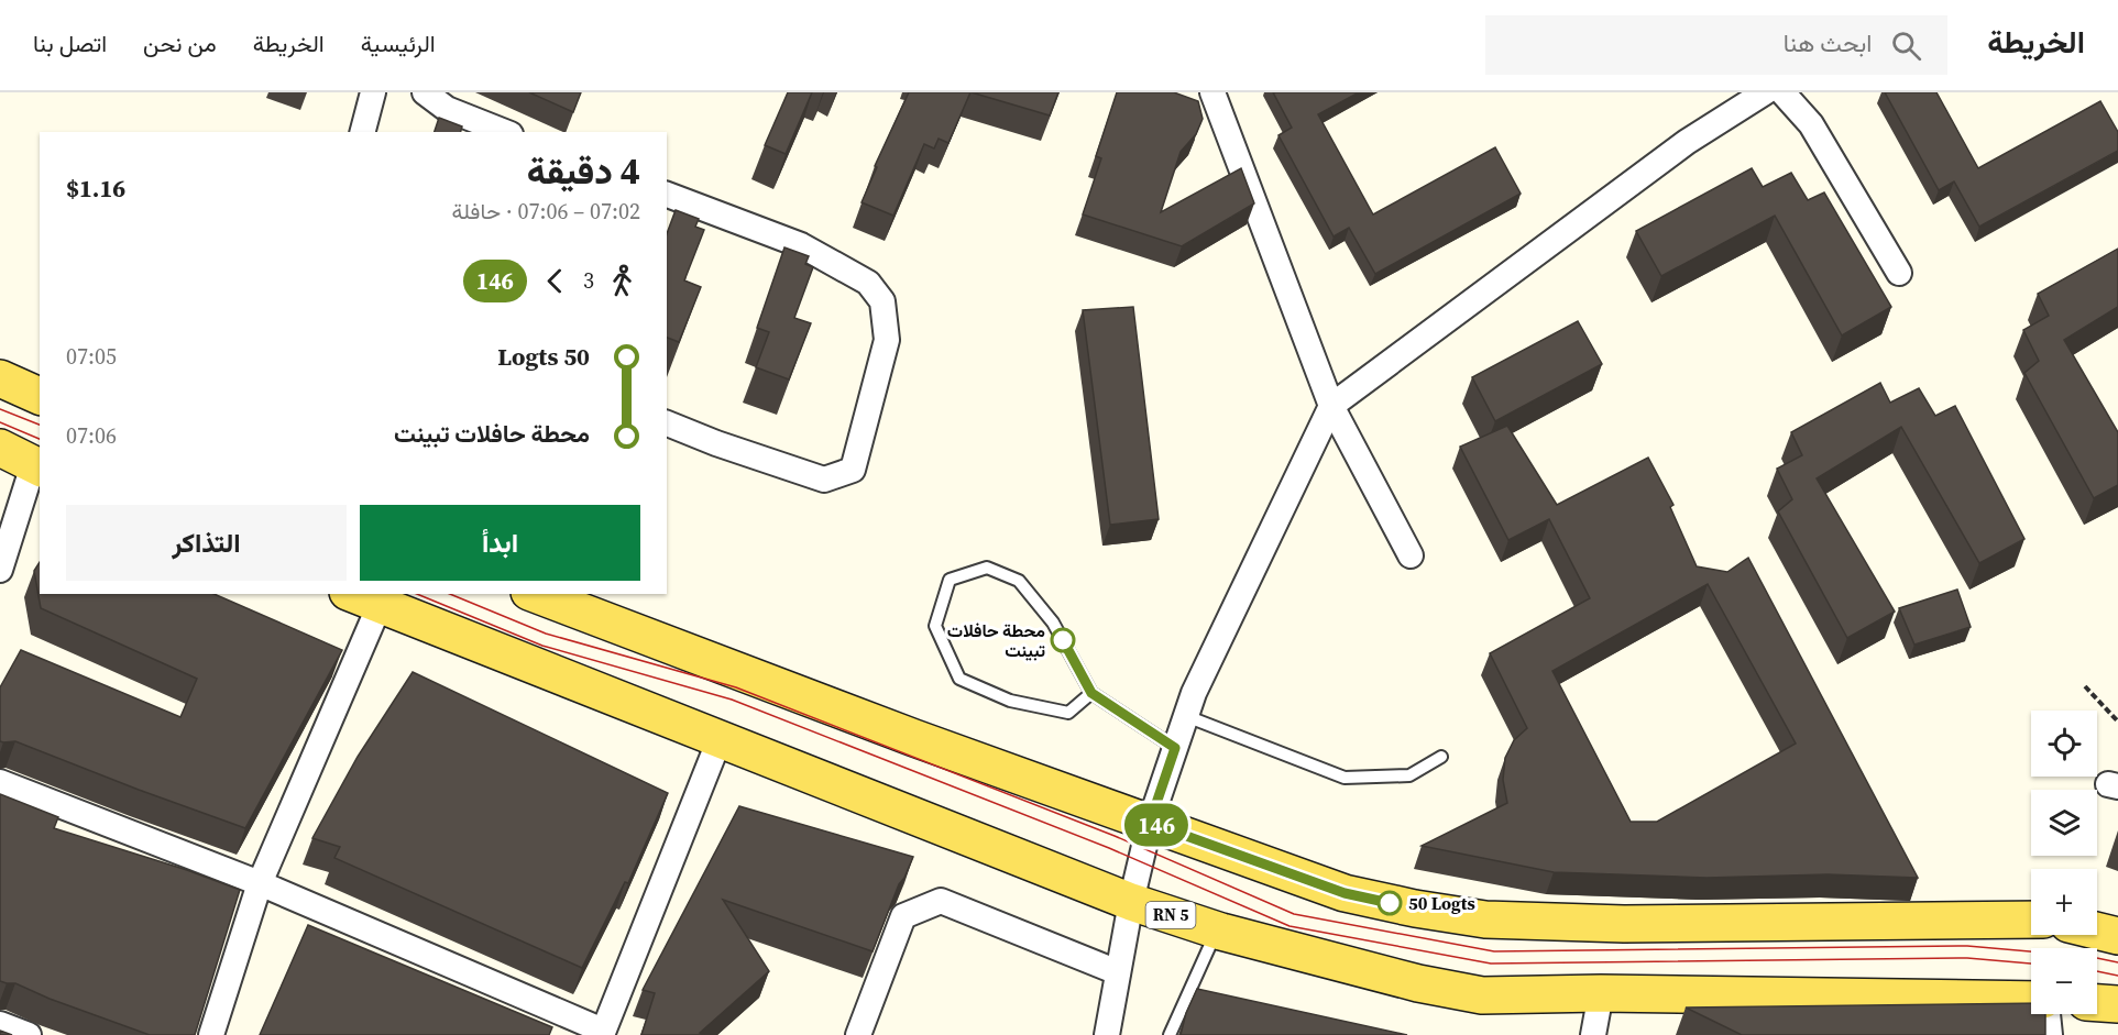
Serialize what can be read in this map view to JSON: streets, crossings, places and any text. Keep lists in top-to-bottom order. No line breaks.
{"streets":{"main road":["RN 5"]},"places":["محطة حافلات تبينت","50 Logts"],"lines":["bus line 146"],"page":{"header":"الخريطة","search":"ابحث هنا","nav":["الرئيسية","الخريطة","من نحن","اتصل بنا"],"on_map":"146","heading":["4 دقيقة","07:02 – 07:06 · حافلة","$1.16"],"legs":["3","146"],"list":[{"name":"50 Logts","value":"07:05"},{"name":"محطة حافلات تبينت","value":"07:06"}],"buttons":["ابدأ","التذاكر"],"map_buttons":["+","−"]}}
